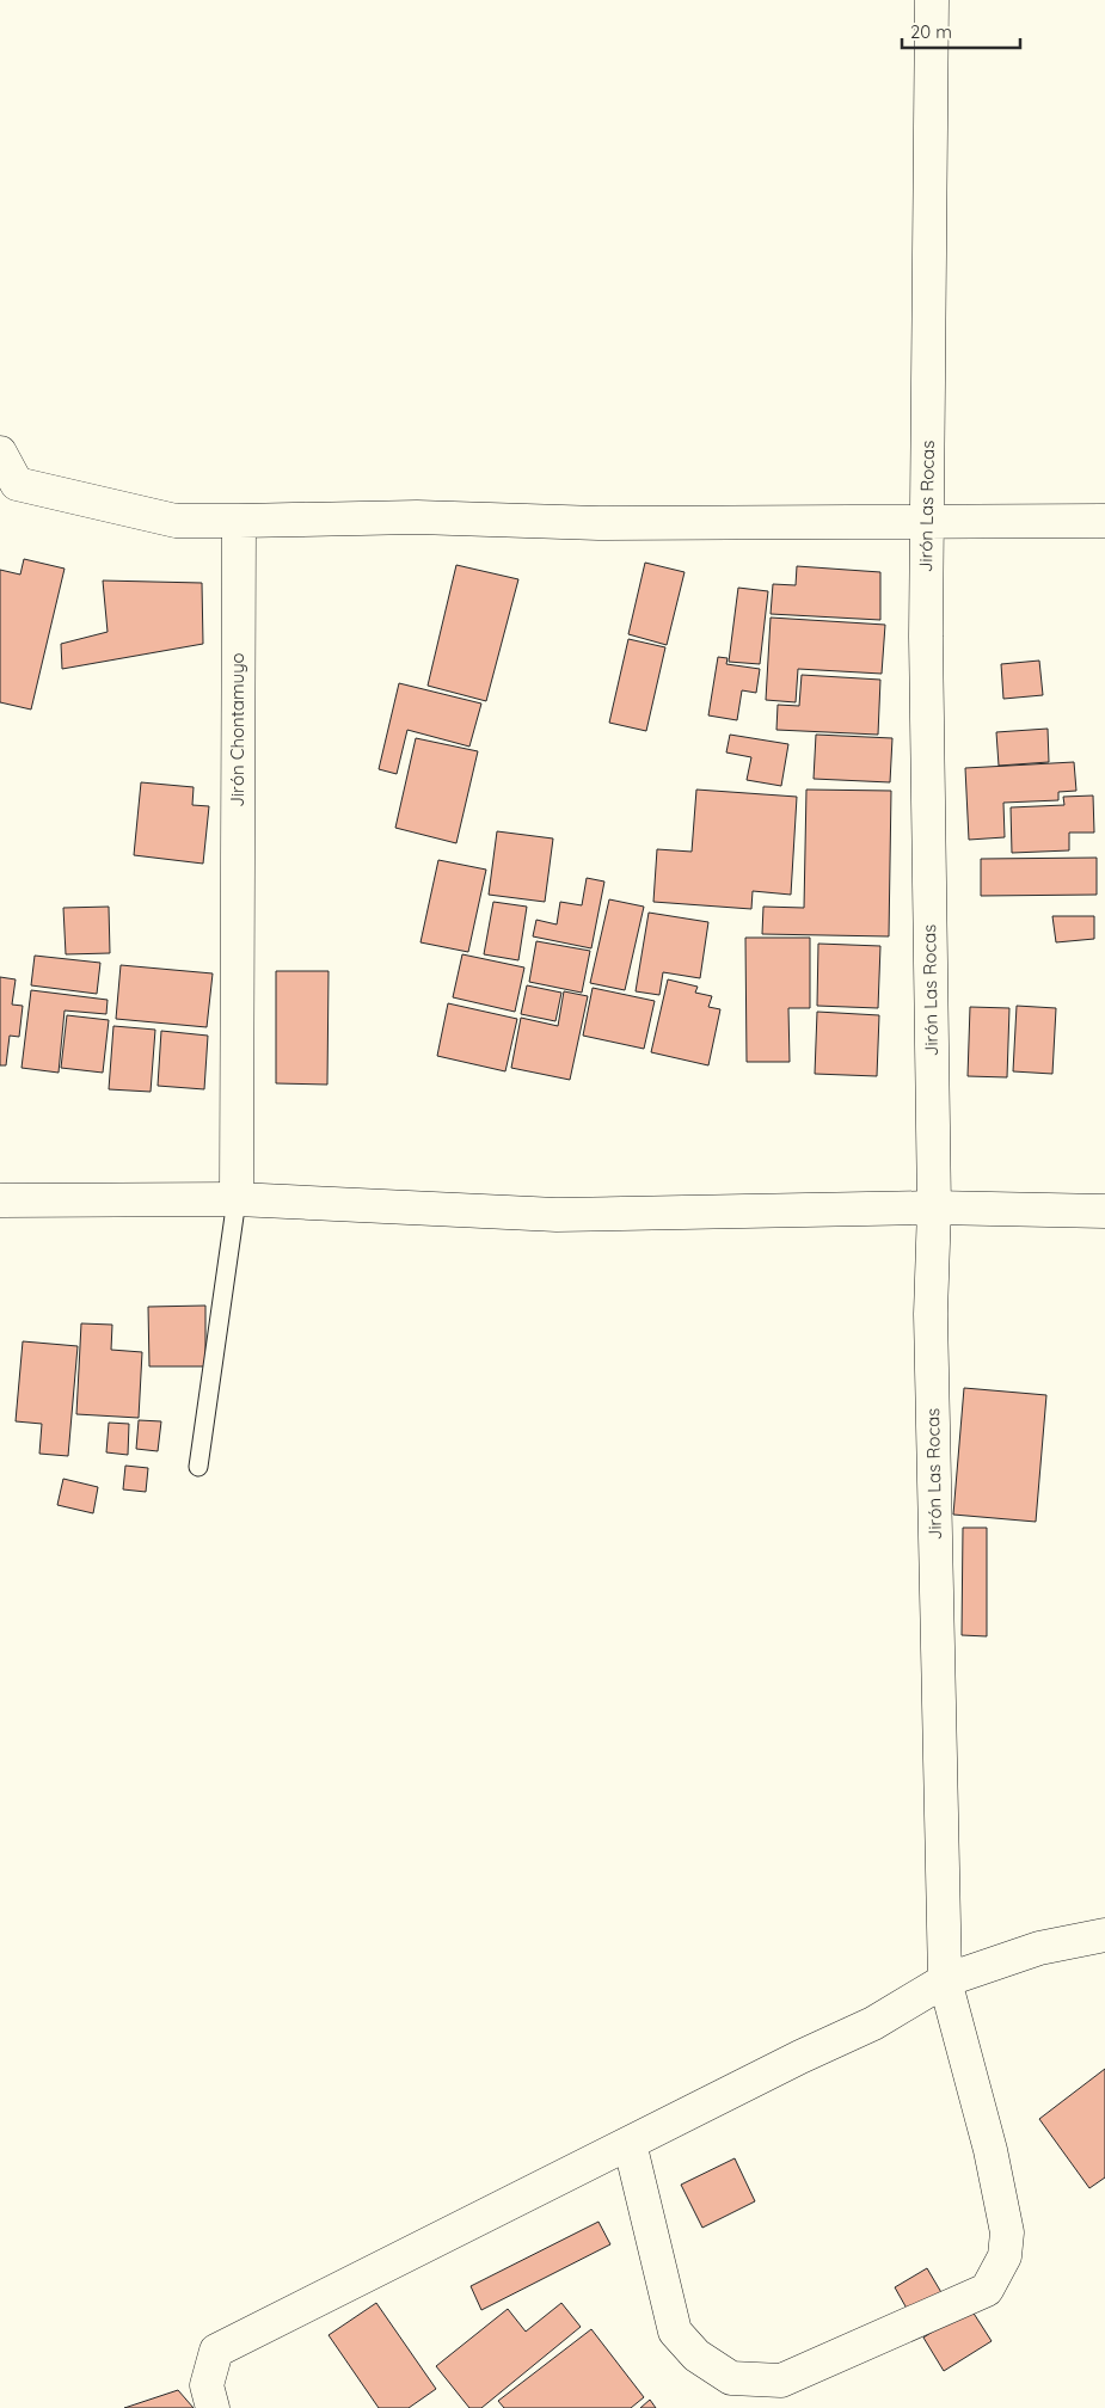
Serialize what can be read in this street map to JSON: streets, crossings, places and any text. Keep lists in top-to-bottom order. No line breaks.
{"streets":{"main road":["Jirón Las Rocas","Jirón Chontamuyo"]},"scale_bar":"20 m"}
